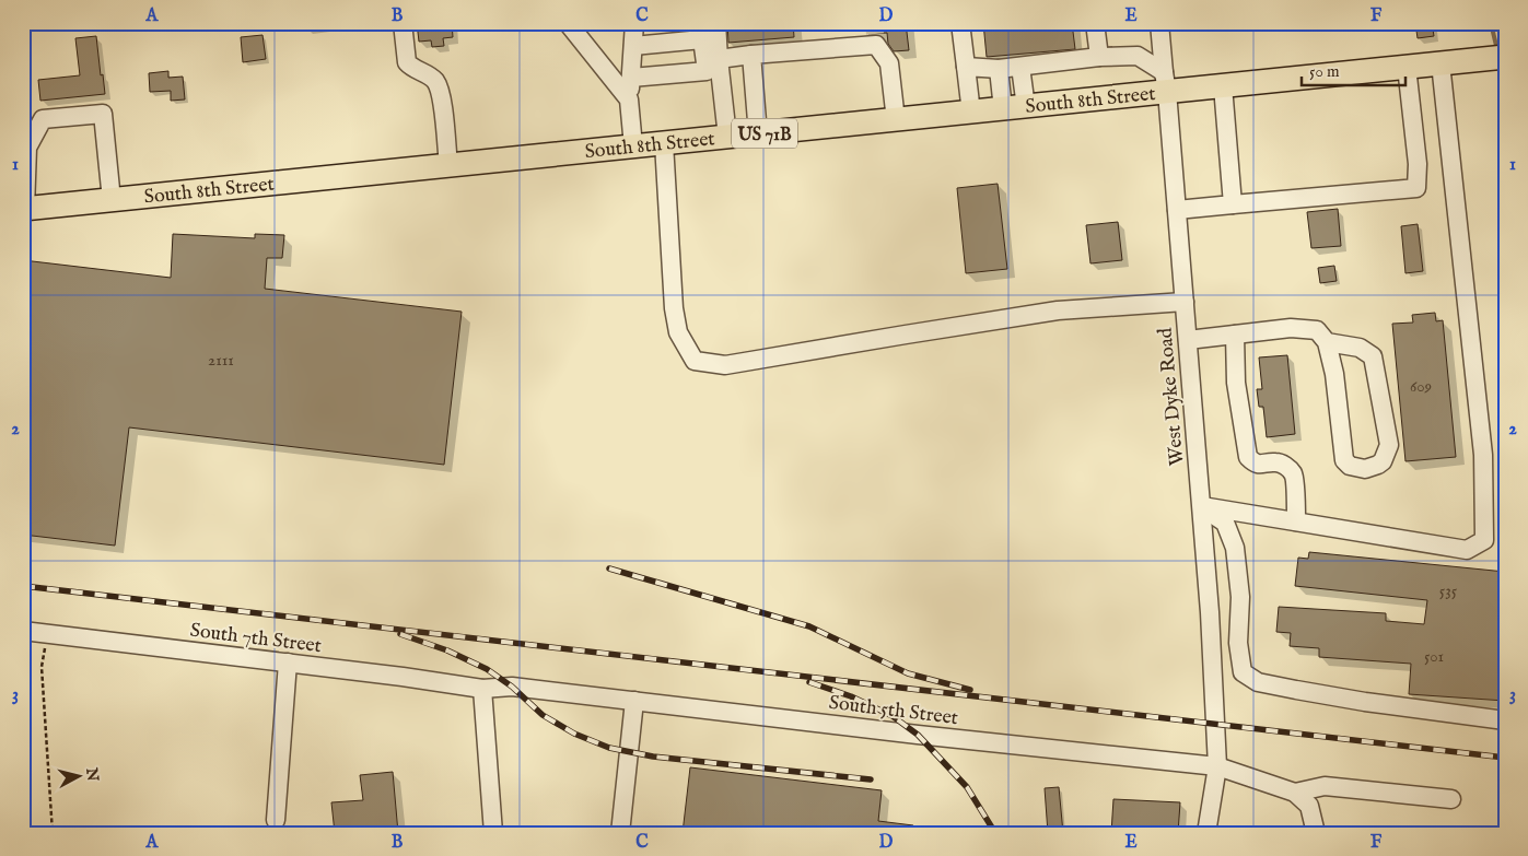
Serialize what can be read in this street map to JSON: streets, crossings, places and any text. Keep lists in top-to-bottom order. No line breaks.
{"streets":{"main road":["South 8th Street","US 71B"],"street":["West Dyke Road","South 7th Street","South 5th Street"]},"crossings":[["South 8th Street","West Dyke Road"],["West Dyke Road","South 5th Street"],["South 7th Street","South 5th Street"]],"house_numbers":["2111","609","535","501"],"scale_bar":"50 m","north":"right","grid":{"columns":["A","B","C","D","E","F"],"rows":["1","2","3"]}}
